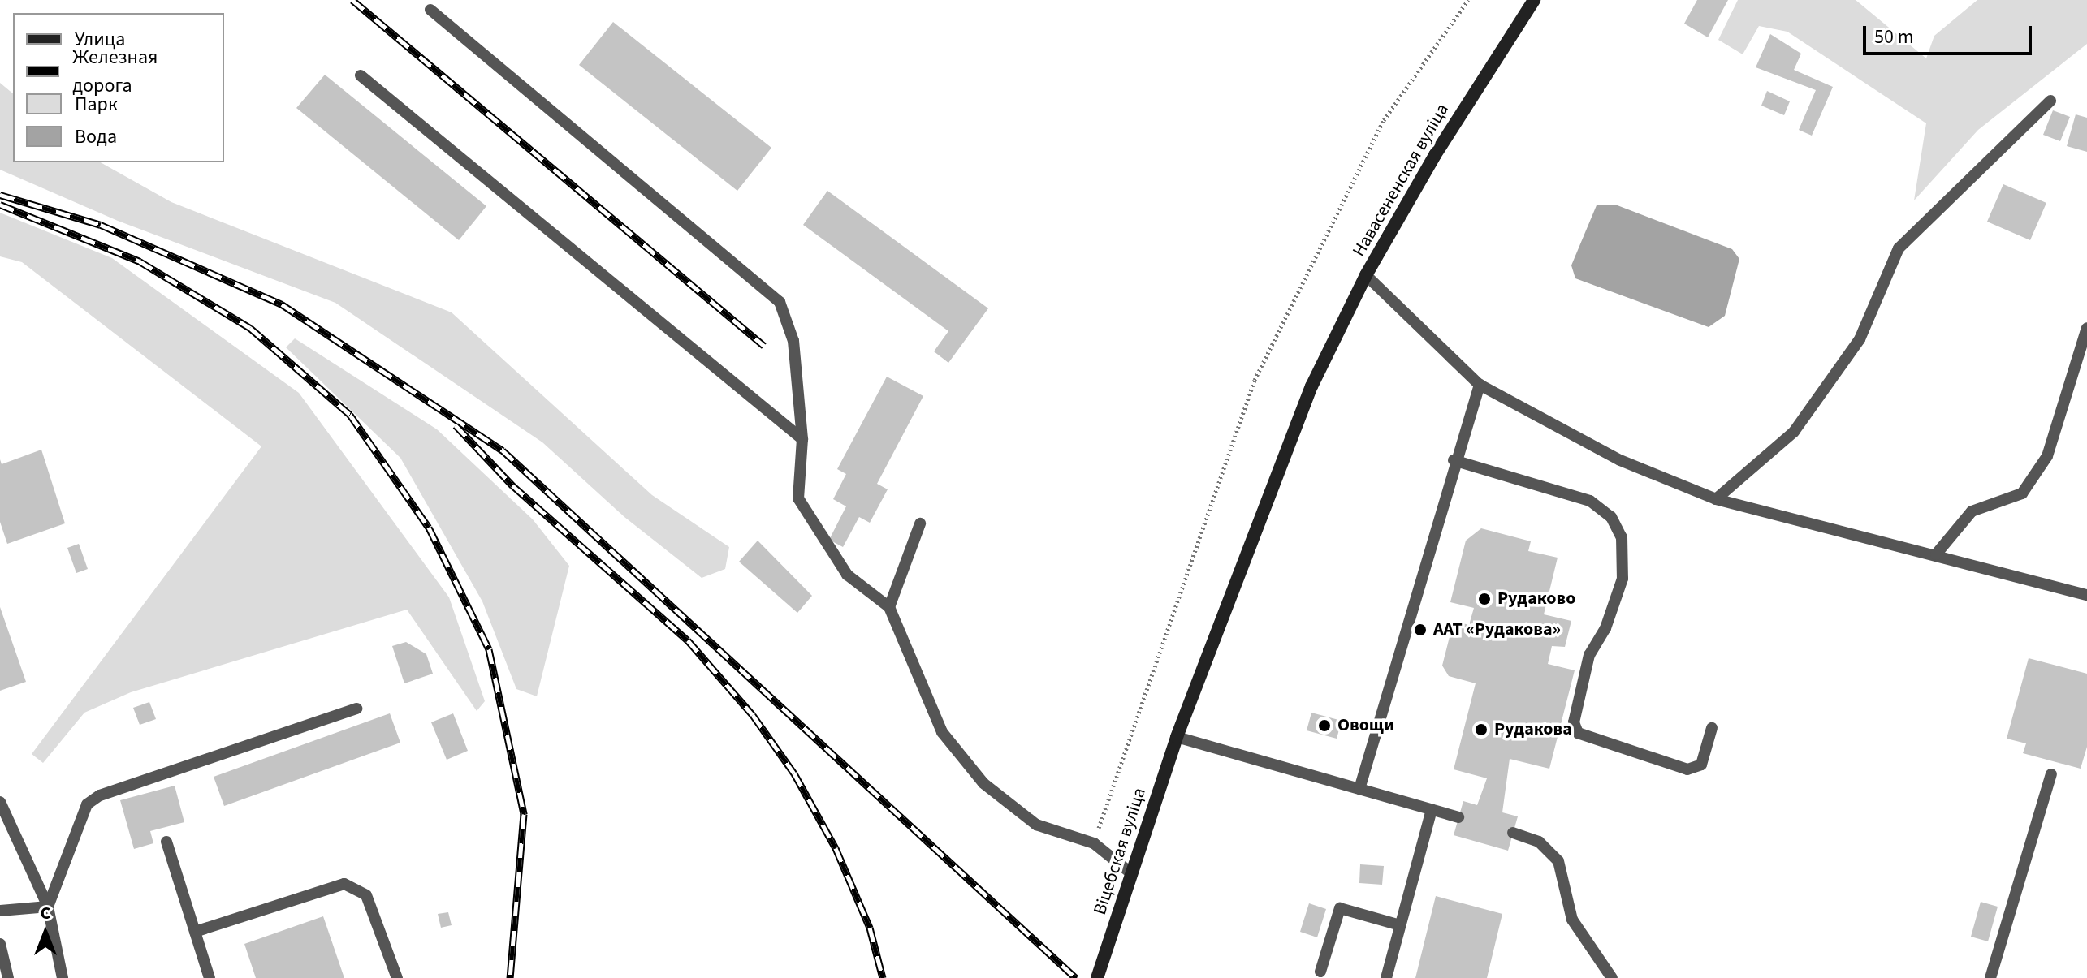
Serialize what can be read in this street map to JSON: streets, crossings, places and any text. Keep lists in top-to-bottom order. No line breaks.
{"streets":{"main road":["Навасененская вуліца","Віцебская вуліца"]},"crossings":[["Навасененская вуліца","Віцебская вуліца"]],"places":["Рудаково","ААТ «Рудакова»","Овощи","Рудакова"],"legend":["Улица","Железная дорога","Парк","Вода"],"scale_bar":"50 m","north":"top"}
